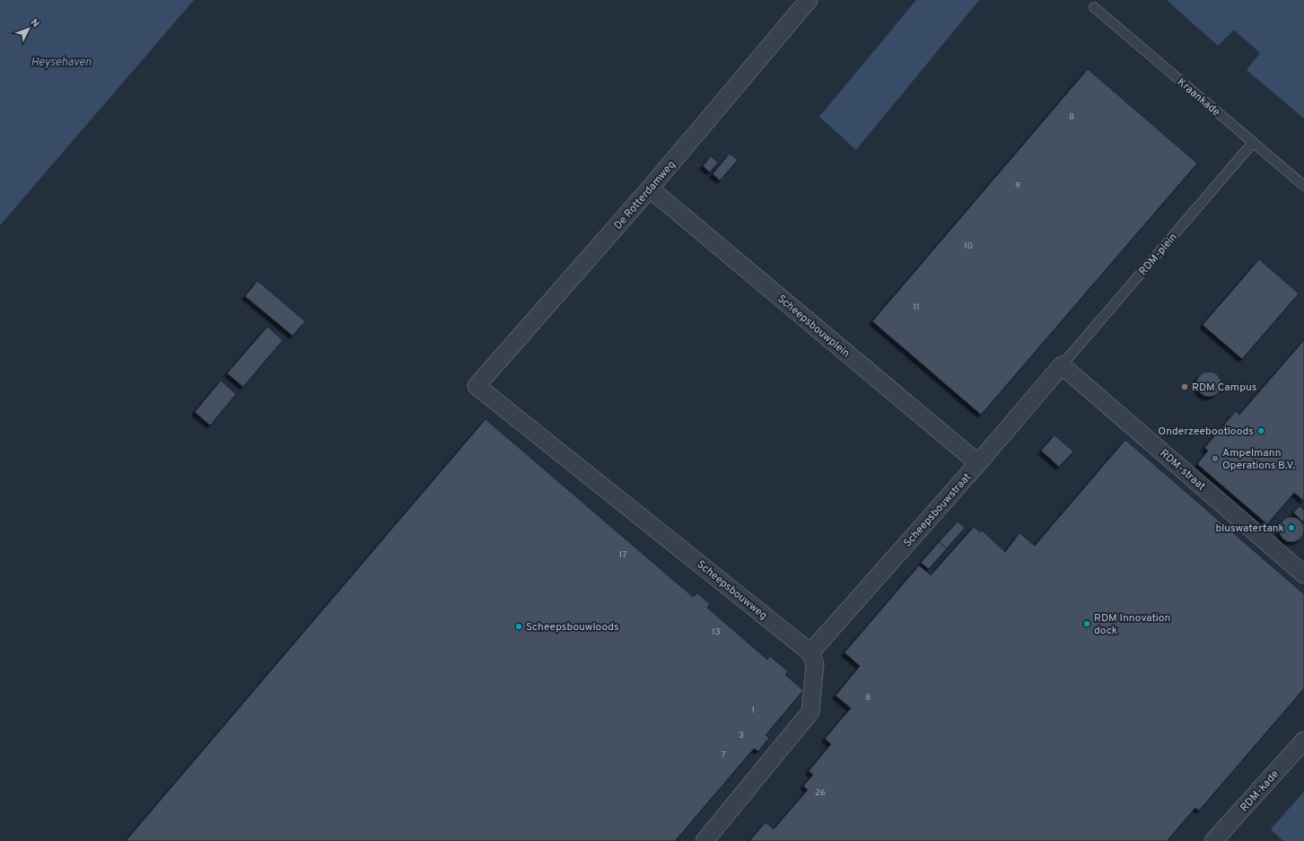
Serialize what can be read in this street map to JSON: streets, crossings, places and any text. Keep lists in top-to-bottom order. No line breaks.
{"streets":{"street":["De Rotterdamweg","Scheepsbouwplein","RDM-straat","Scheepsbouwstraat","Scheepsbouwweg","RDM-kade"],"lane":["Kraankade","RDM-plein"]},"crossings":[["Kraankade","RDM-plein"],["De Rotterdamweg","Scheepsbouwplein"],["De Rotterdamweg","Scheepsbouwweg"],["RDM-plein","RDM-straat"],["RDM-plein","Scheepsbouwstraat"],["Scheepsbouwplein","Scheepsbouwstraat"],["RDM-straat","Scheepsbouwstraat"],["Scheepsbouwstraat","Scheepsbouwweg"]],"water":["Heysehaven"],"places":["RDM Campus","Onderzeebootloods","Ampelmann Operations B.V.","bluswatertank","RDM Innovation dock","Scheepsbouwloods"],"house_numbers":["8","9","10","11","17","13","8","1","3","7","26"],"north":"top right"}
